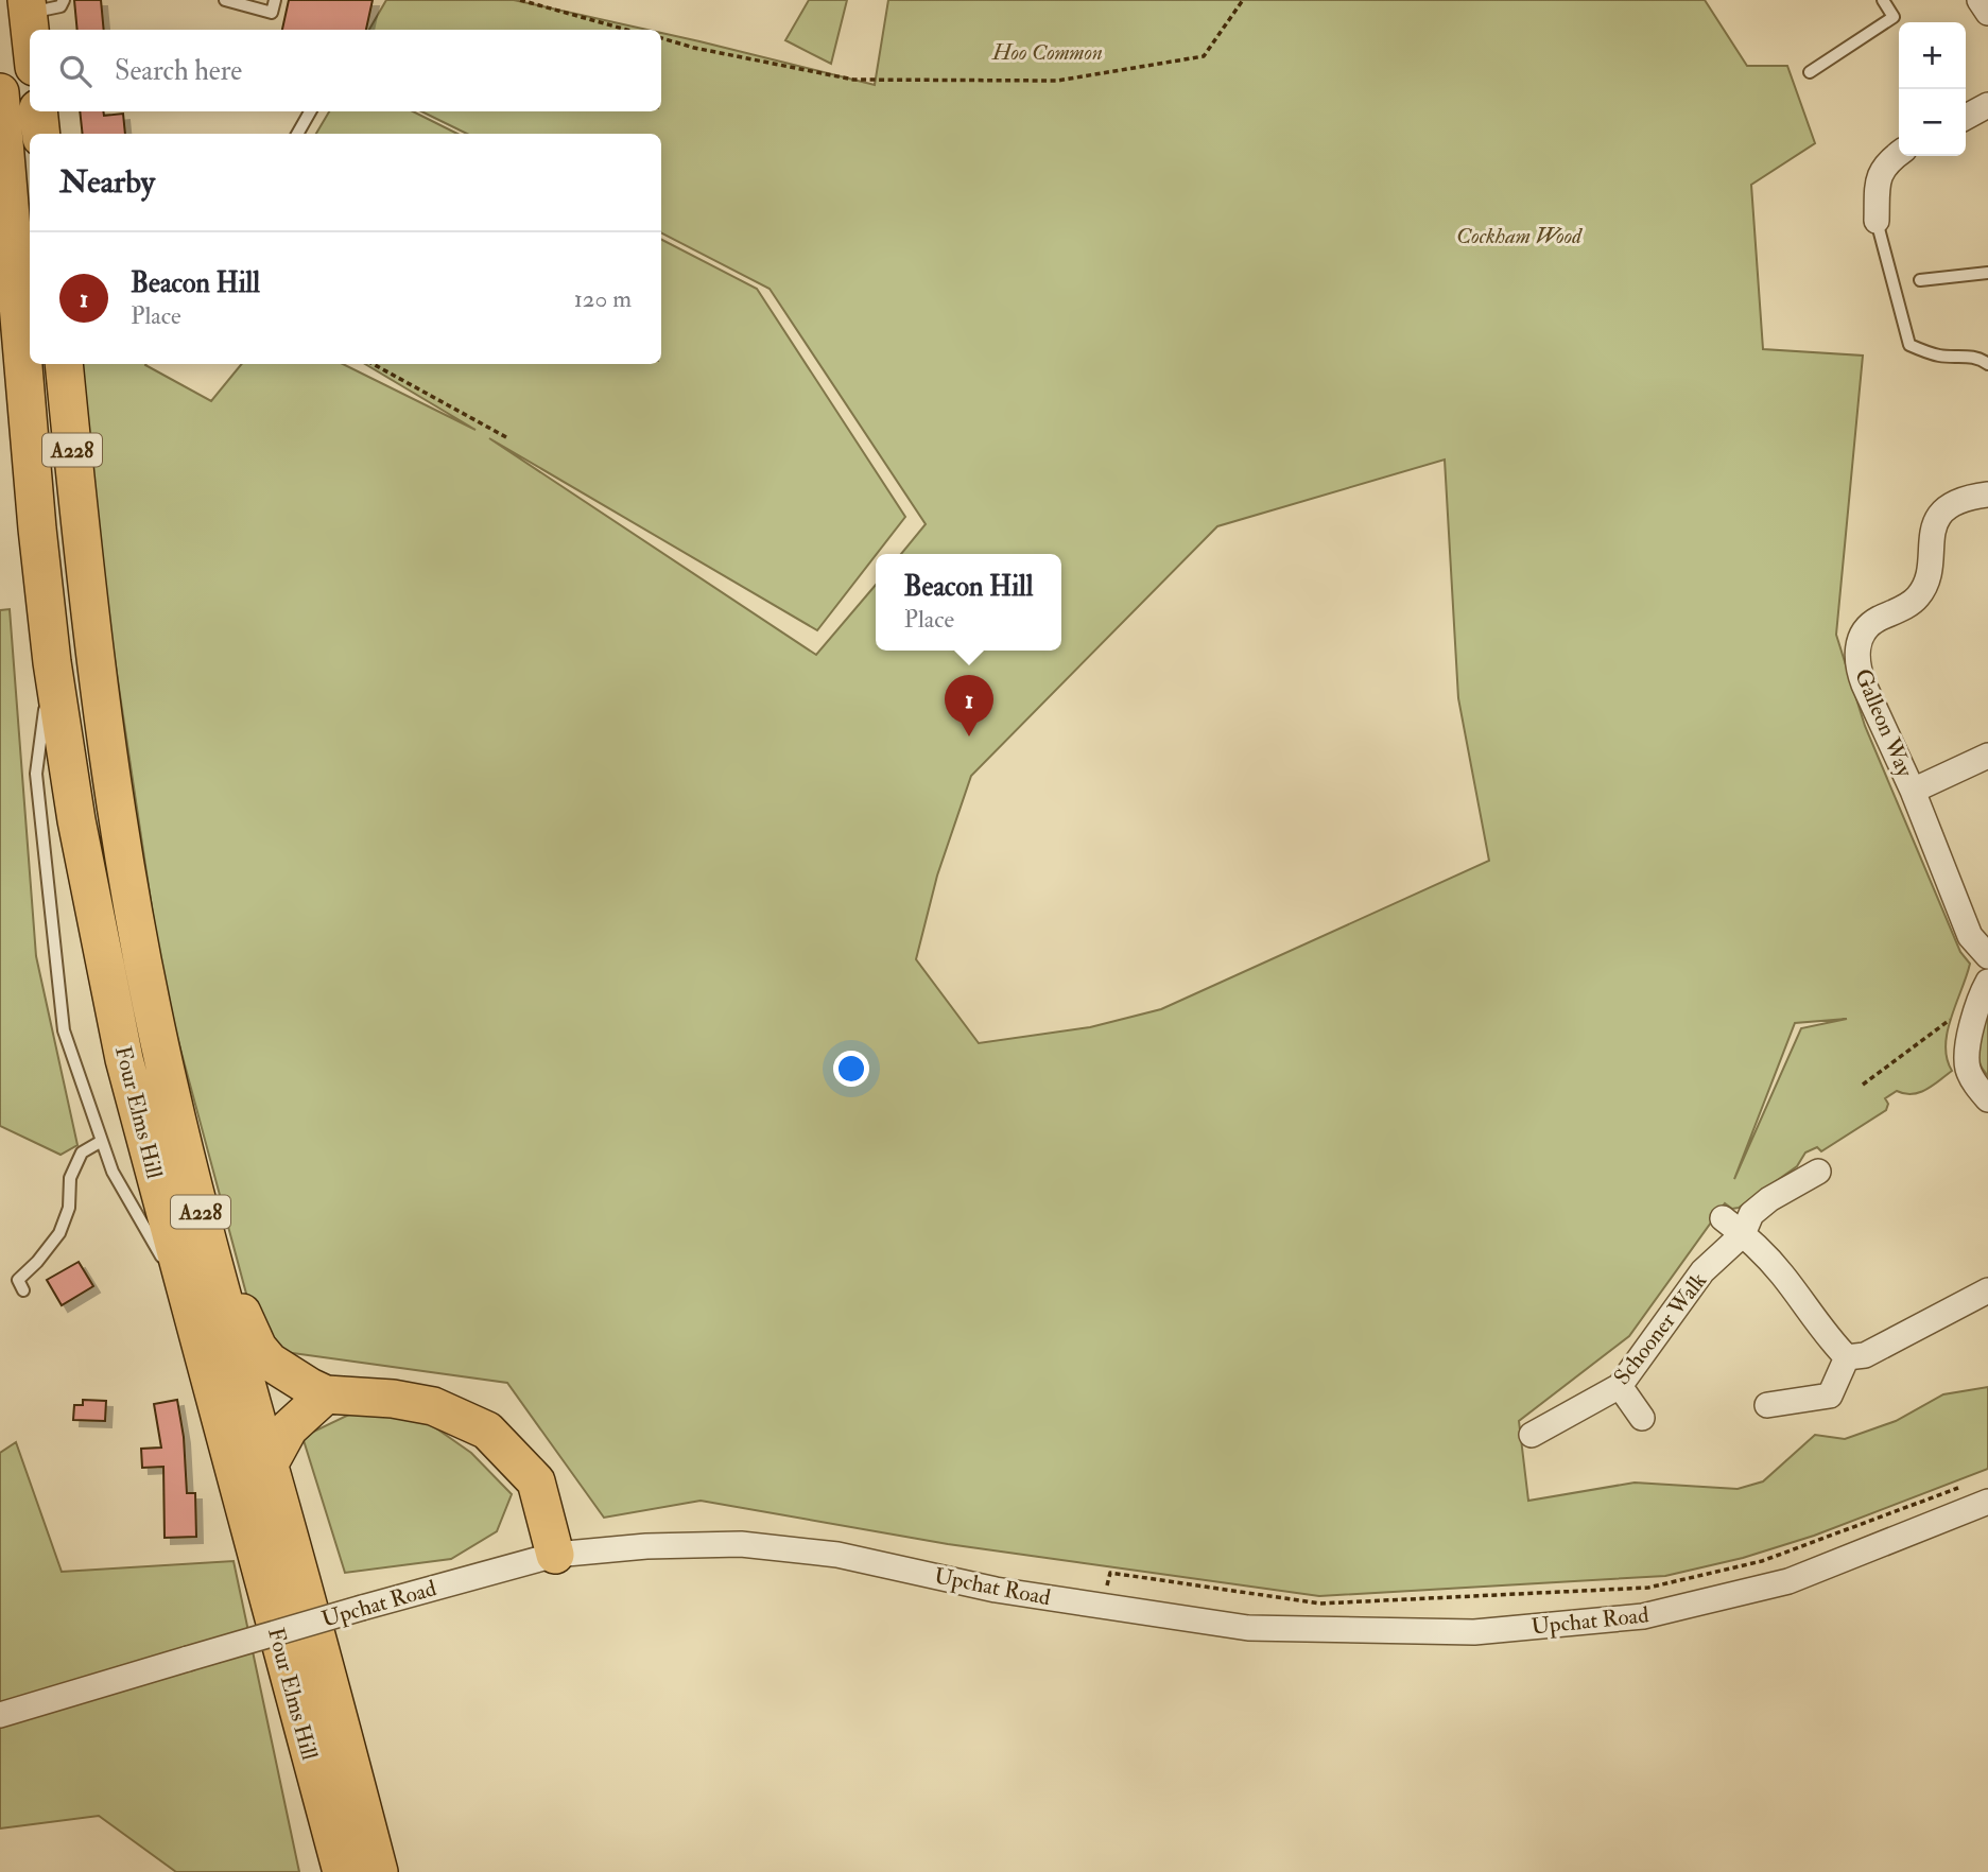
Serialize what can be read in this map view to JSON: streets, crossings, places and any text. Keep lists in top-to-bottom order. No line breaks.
{"streets":{"main road":["A228","Four Elms Hill"],"street":["Galleon Way","Schooner Walk","Upchat Road"]},"crossings":[["A228","Four Elms Hill"]],"parks":["Hoo Common","Cockham Wood"],"page":{"map_buttons":["+","−"],"search":"Search here","heading":"Nearby","list":[{"mark":"1","name":"Beacon Hill","note":"Place","value":"120 m"}],"popup":["Beacon Hill","Place"],"pins":"1"}}
